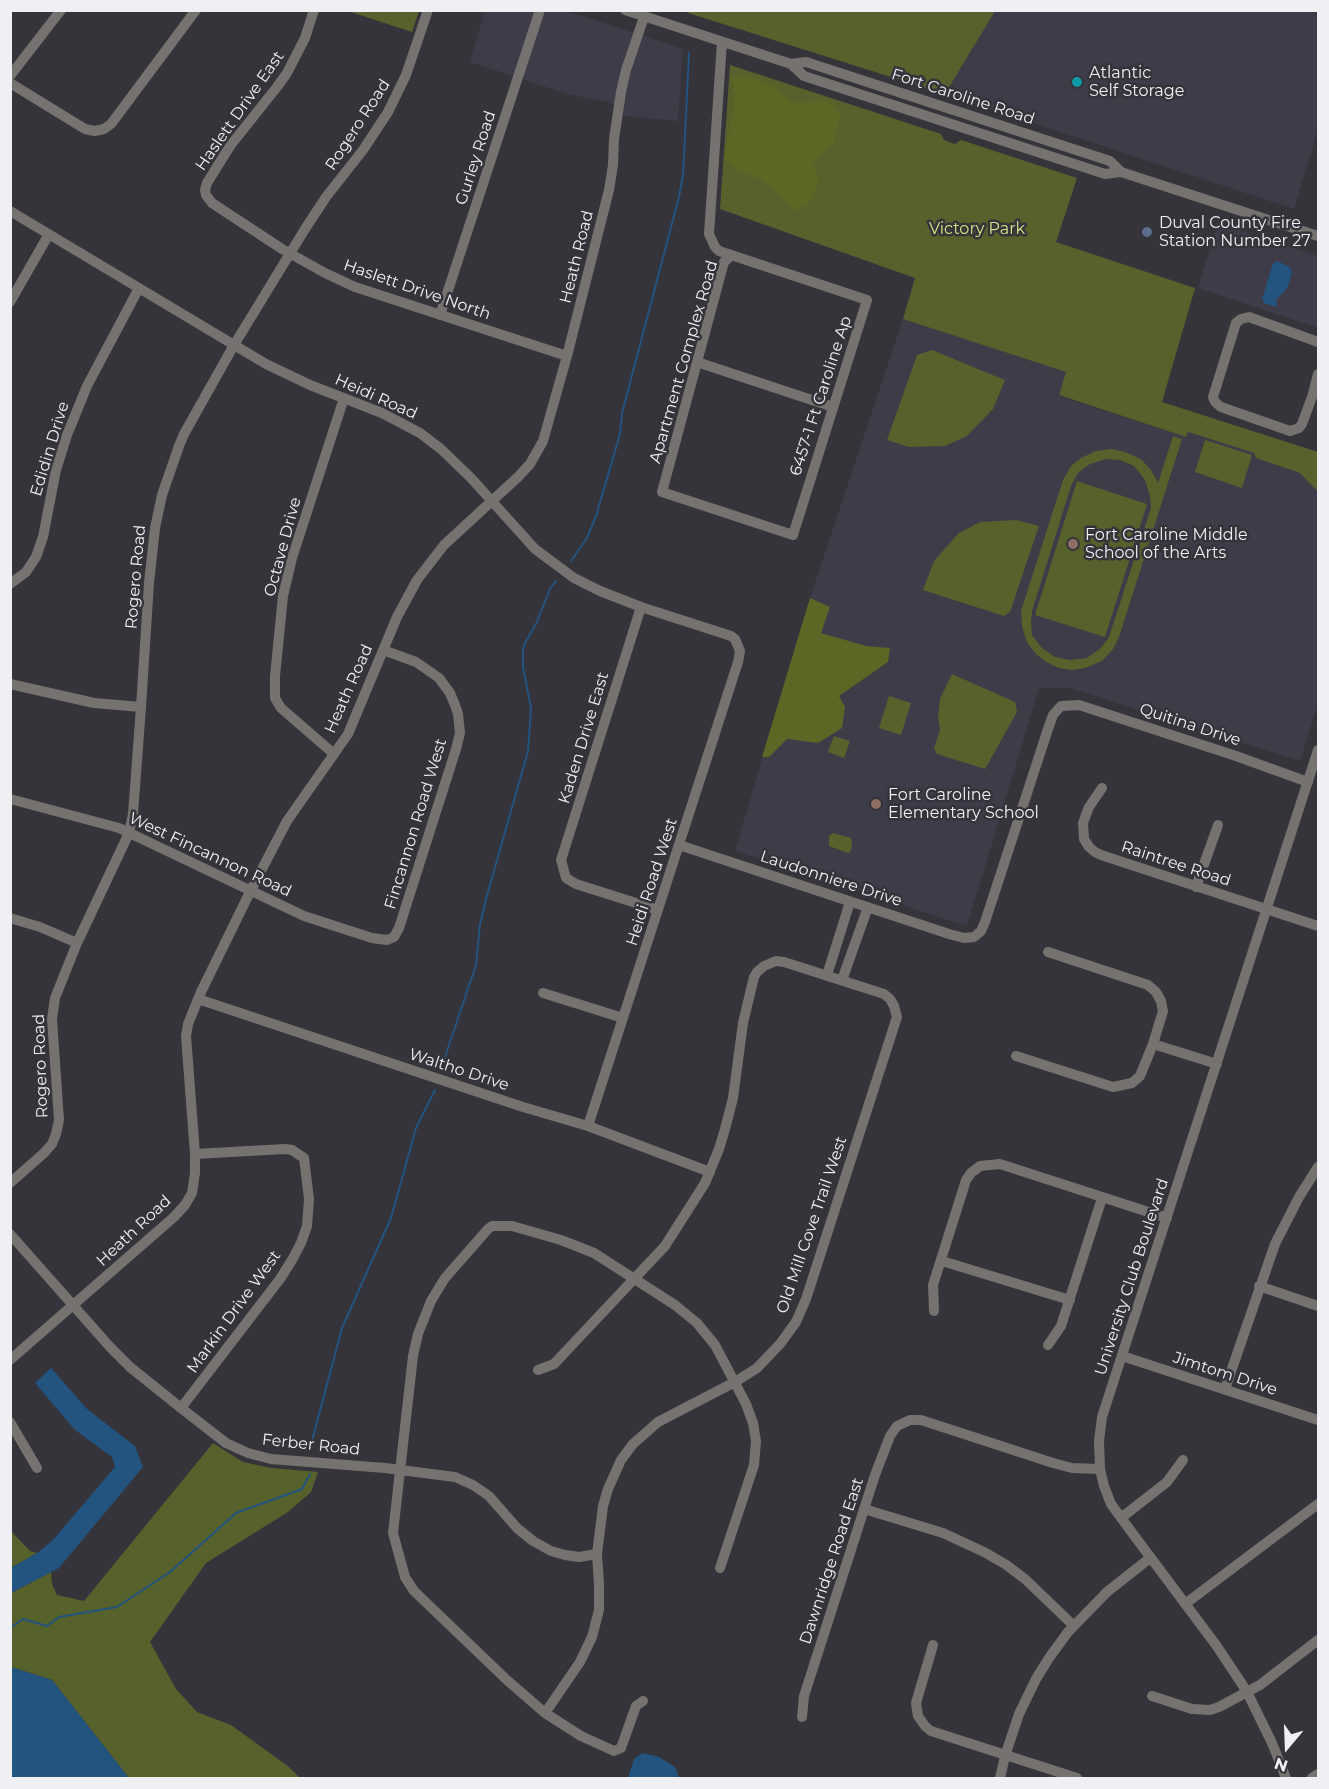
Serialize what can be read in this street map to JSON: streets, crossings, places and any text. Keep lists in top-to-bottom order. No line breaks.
{"streets":{"street":["Fort Caroline Road","Haslett Drive East","Rogero Road","Gurley Road","Heath Road","Haslett Drive North","Apartment Complex Road","6457-1 Ft Caroline Ap","Heidi Road","Edidin Drive","Octave Drive","Quitina Drive","Kaden Drive East","Fincannon Road West","West Fincannon Road","Raintree Road","Laudonniere Drive","Heidi Road West","Waltho Drive","Old Mill Cove Trail West","University Club Boulevard","Markin Drive West","Jimtom Drive","Ferber Road","Dawnridge Road East"]},"crossings":[["Fort Caroline Road","Heath Road"],["Fort Caroline Road","Apartment Complex Road"],["Haslett Drive East","Haslett Drive North"],["Rogero Road","Haslett Drive North"],["Rogero Road","Heidi Road"],["Rogero Road","West Fincannon Road"],["Gurley Road","Haslett Drive North"],["Heath Road","Haslett Drive North"],["Heath Road","Heidi Road"],["Heath Road","Octave Drive"],["Heath Road","Fincannon Road West"],["Heath Road","West Fincannon Road"],["Heath Road","Waltho Drive"],["Heath Road","Markin Drive West"],["Heath Road","Ferber Road"],["Apartment Complex Road","6457-1 Ft Caroline Ap"],["Heidi Road","Edidin Drive"],["Heidi Road","Octave Drive"],["Heidi Road","Kaden Drive East"],["Heidi Road","Heidi Road West"],["Quitina Drive","Laudonniere Drive"],["Quitina Drive","University Club Boulevard"],["Kaden Drive East","Heidi Road West"],["Fincannon Road West","West Fincannon Road"],["Raintree Road","University Club Boulevard"],["Laudonniere Drive","Heidi Road West"],["Heidi Road West","Waltho Drive"],["Old Mill Cove Trail West","Ferber Road"],["University Club Boulevard","Jimtom Drive"],["University Club Boulevard","Dawnridge Road East"],["Markin Drive West","Ferber Road"]],"parks":["Victory Park"],"places":["Atlantic Self Storage","Duval County Fire Station Number 27","Fort Caroline Middle School of the Arts","Fort Caroline Elementary School"],"north":"bottom"}
